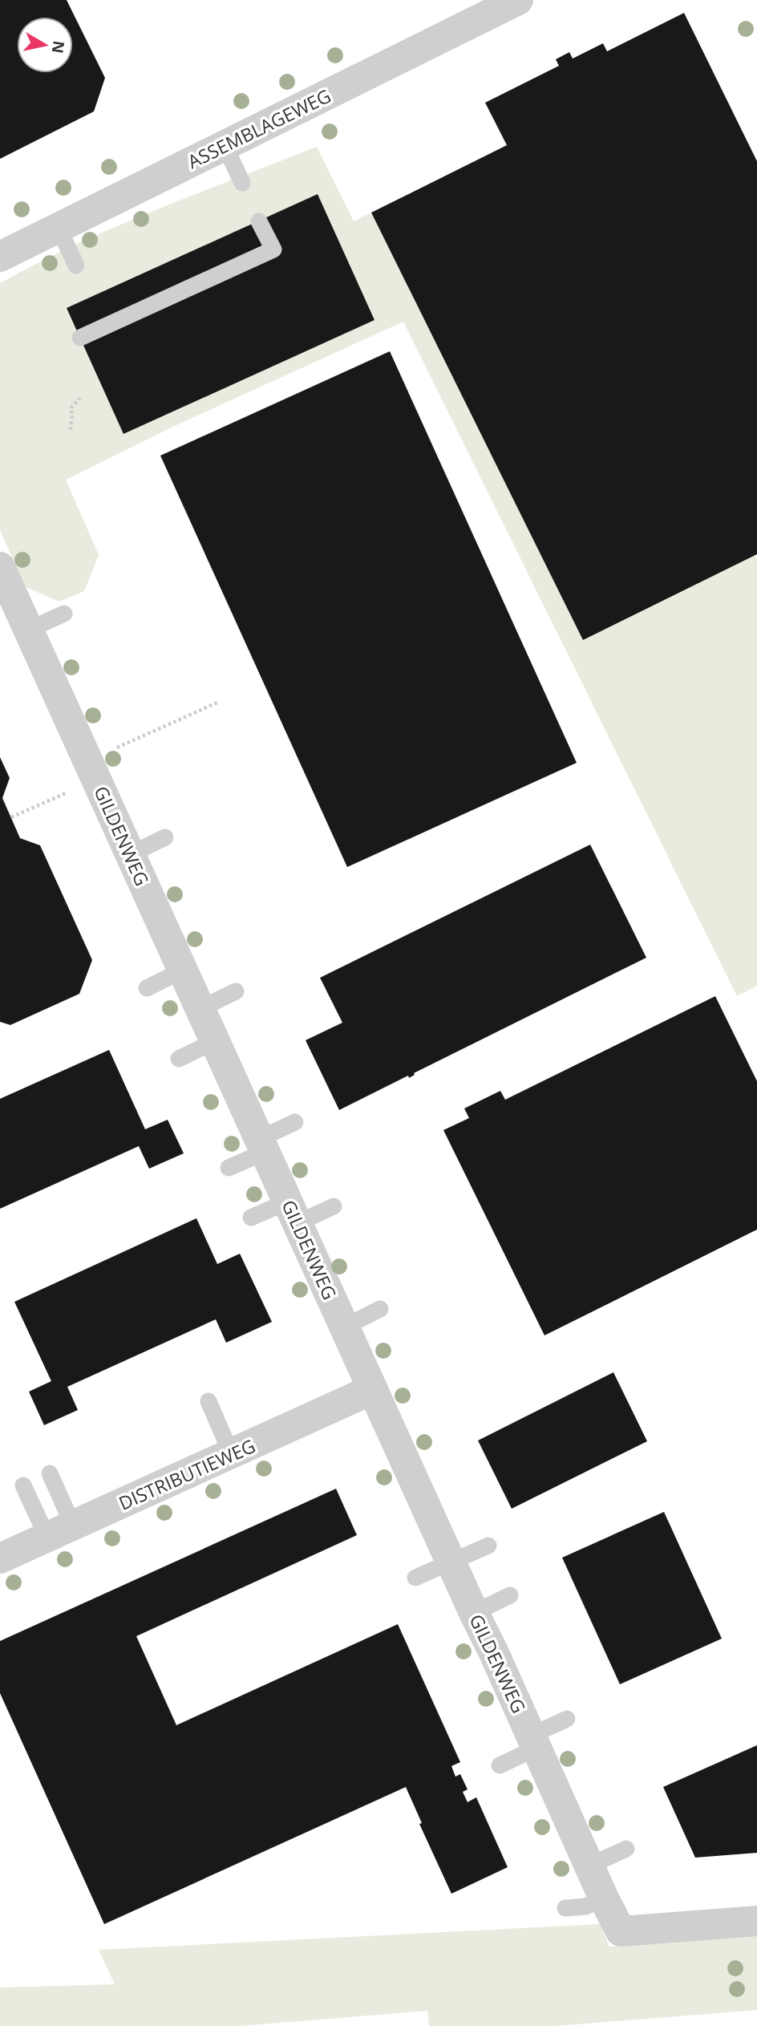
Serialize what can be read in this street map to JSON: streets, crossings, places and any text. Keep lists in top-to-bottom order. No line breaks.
{"streets":{"street":["ASSEMBLAGEWEG","GILDENWEG","DISTRIBUTIEWEG"]},"crossings":[["GILDENWEG","DISTRIBUTIEWEG"]],"north":"right"}
